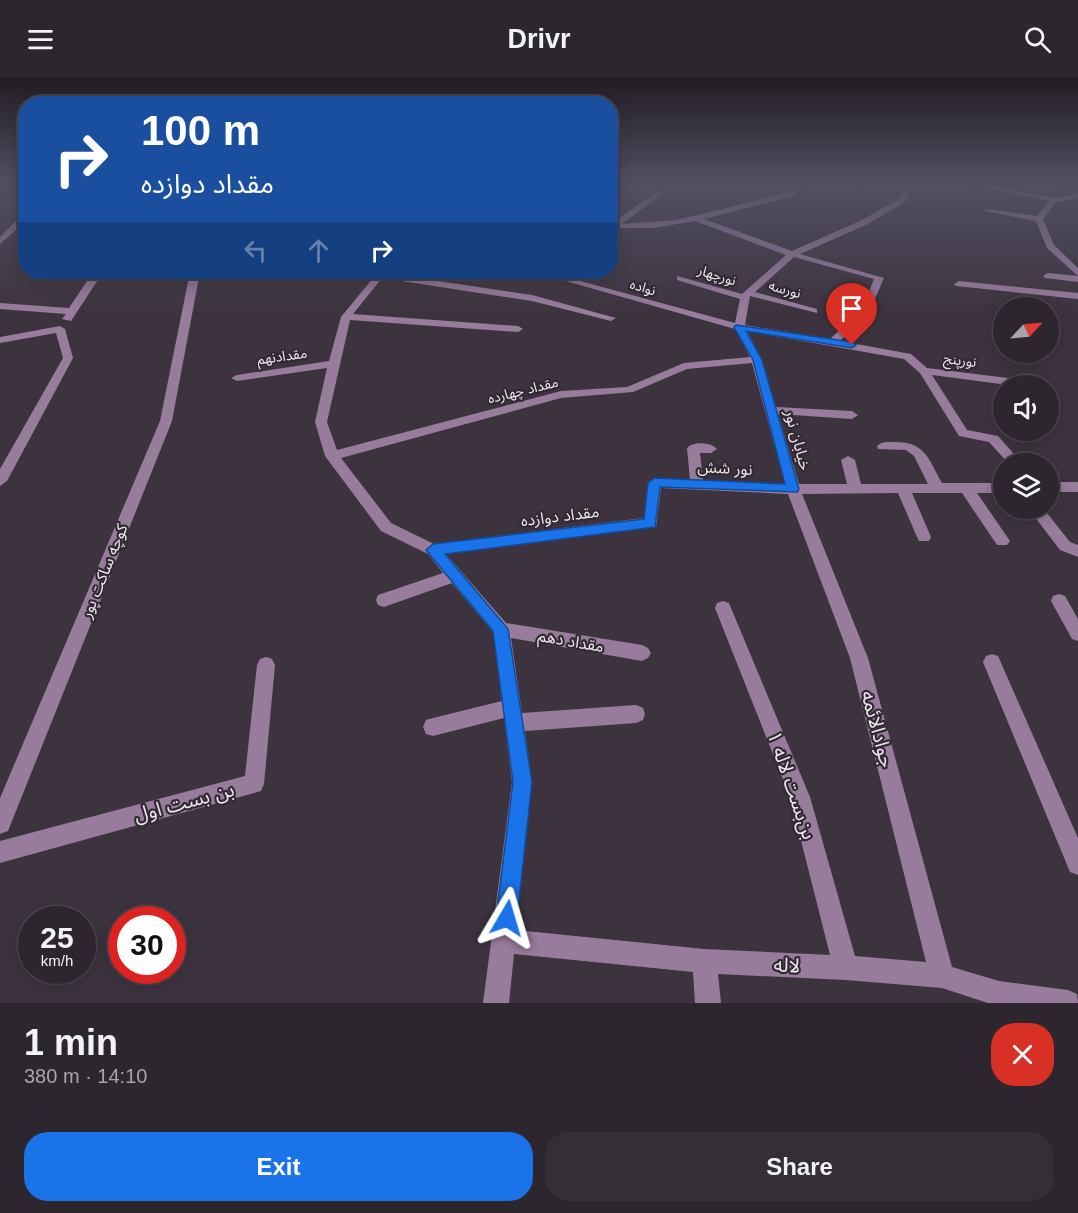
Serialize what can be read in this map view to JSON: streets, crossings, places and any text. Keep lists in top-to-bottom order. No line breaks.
{"streets":{"street":["نورچهار","نواده","نورسه","مقدادنهم","نورپنج","مقداد چهارده","خیابان نور","نور شش","مقداد دوازده","کوچه ساکت پور","مقداد دهم","جوادالائمه","بن‌بست لاله ۱","بن بست اول","لاله"]},"crossings":[["نورچهار","نورسه"],["نواده","نورپنج"],["نواده","خیابان نور"],["نورپنج","خیابان نور"],["مقداد چهارده","خیابان نور"],["خیابان نور","نور شش"],["خیابان نور","جوادالائمه"],["نور شش","مقداد دوازده"],["نور شش","جوادالائمه"],["جوادالائمه","لاله"],["بن‌بست لاله ۱","لاله"]],"north":"top right","page":{"header":"Drivr","turn":["100 m","مقداد دوازده"],"speed":"25 km/h","limit":"30","heading":["1 min","380 m · 14:10"],"buttons":["Exit","Share"]}}
